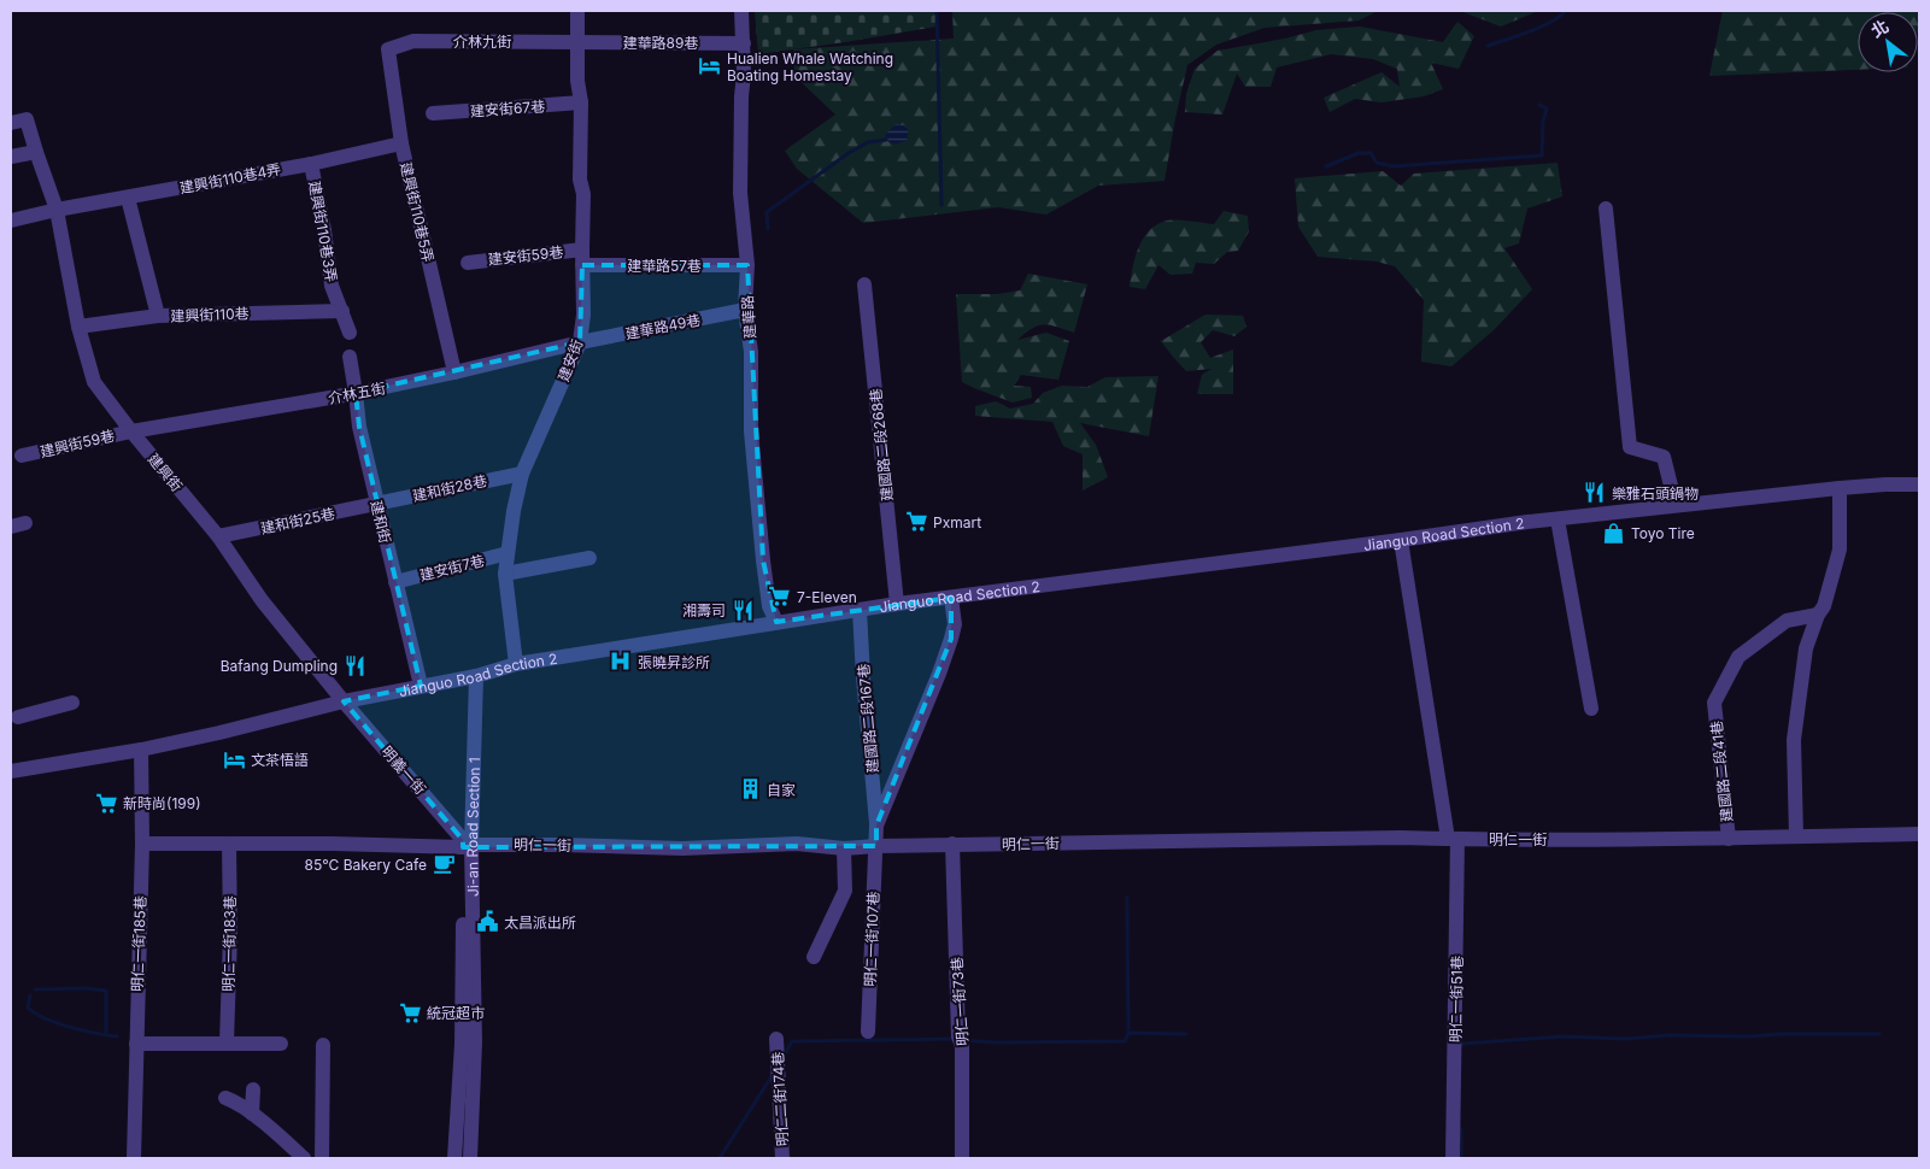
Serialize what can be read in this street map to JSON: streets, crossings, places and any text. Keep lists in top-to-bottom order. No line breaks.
{"streets":{"street":["介林九街","建華路89巷","建安街67巷","建興街110巷4弄","建興街110巷5弄","建興街110巷3弄","建安街59巷","建華路57巷","建興街110巷","建華路","建華路49巷","建安街","介林五街","建興街59巷","建國路二段268巷","建興街","建和街28巷","建和街25巷","建和街","Jianguo Road Section 2","建安街7巷","建國路二段167巷","明義一街","建國路二段41巷","Ji-an Road Section 1","明仁一街","明仁一街107巷","明仁一街185巷","明仁一街183巷","明仁一街51巷","明仁一街73巷","明仁二街174巷"]},"crossings":[["介林九街","建華路89巷"],["介林九街","建興街110巷5弄"],["介林九街","建安街"],["建華路89巷","建華路"],["建華路89巷","建安街"],["建安街67巷","建安街"],["建興街110巷4弄","建興街110巷5弄"],["建興街110巷4弄","建興街110巷3弄"],["建興街110巷4弄","建興街"],["建興街110巷5弄","介林五街"],["建興街110巷3弄","建興街110巷"],["建安街59巷","建安街"],["建華路57巷","建華路"],["建華路57巷","建安街"],["建興街110巷","建興街"],["建華路","建華路49巷"],["建華路","Jianguo Road Section 2"],["建華路49巷","建安街"],["建華路49巷","介林五街"],["建安街","介林五街"],["建安街","建和街28巷"],["建安街","Jianguo Road Section 2"],["建安街","建安街7巷"],["介林五街","建興街59巷"],["介林五街","建興街"],["介林五街","建和街"],["建興街59巷","建興街"],["建國路二段268巷","Jianguo Road Section 2"],["建興街","建和街25巷"],["建興街","Jianguo Road Section 2"],["建興街","明義一街"],["建和街28巷","建和街25巷"],["建和街28巷","建和街"],["建和街25巷","建和街"],["建和街","Jianguo Road Section 2"],["建和街","建安街7巷"],["Jianguo Road Section 2","建國路二段167巷"],["Jianguo Road Section 2","明義一街"],["Jianguo Road Section 2","Ji-an Road Section 1"],["Jianguo Road Section 2","明仁一街185巷"],["Jianguo Road Section 2","明仁一街51巷"],["建國路二段167巷","明仁一街107巷"],["明義一街","Ji-an Road Section 1"],["明義一街","明仁一街"],["建國路二段41巷","明仁一街"],["Ji-an Road Section 1","明仁一街"],["明仁一街","明仁一街107巷"],["明仁一街","明仁一街185巷"],["明仁一街","明仁一街183巷"],["明仁一街","明仁一街51巷"],["明仁一街","明仁一街73巷"]],"places":{"hotel":["Hualien Whale Watching Boating Homestay","文茶悟語"],"restaurant":["樂雅石頭鍋物","湘壽司","Bafang Dumpling"],"supermarket":["Pxmart","7-Eleven","新時尚(199)","統冠超市"],"shop":["Toyo Tire"],"hospital":["張曉昇診所"],"building":["自家"],"cafe":["85°C Bakery Cafe"],"public building":["太昌派出所"]},"north":"top left"}
